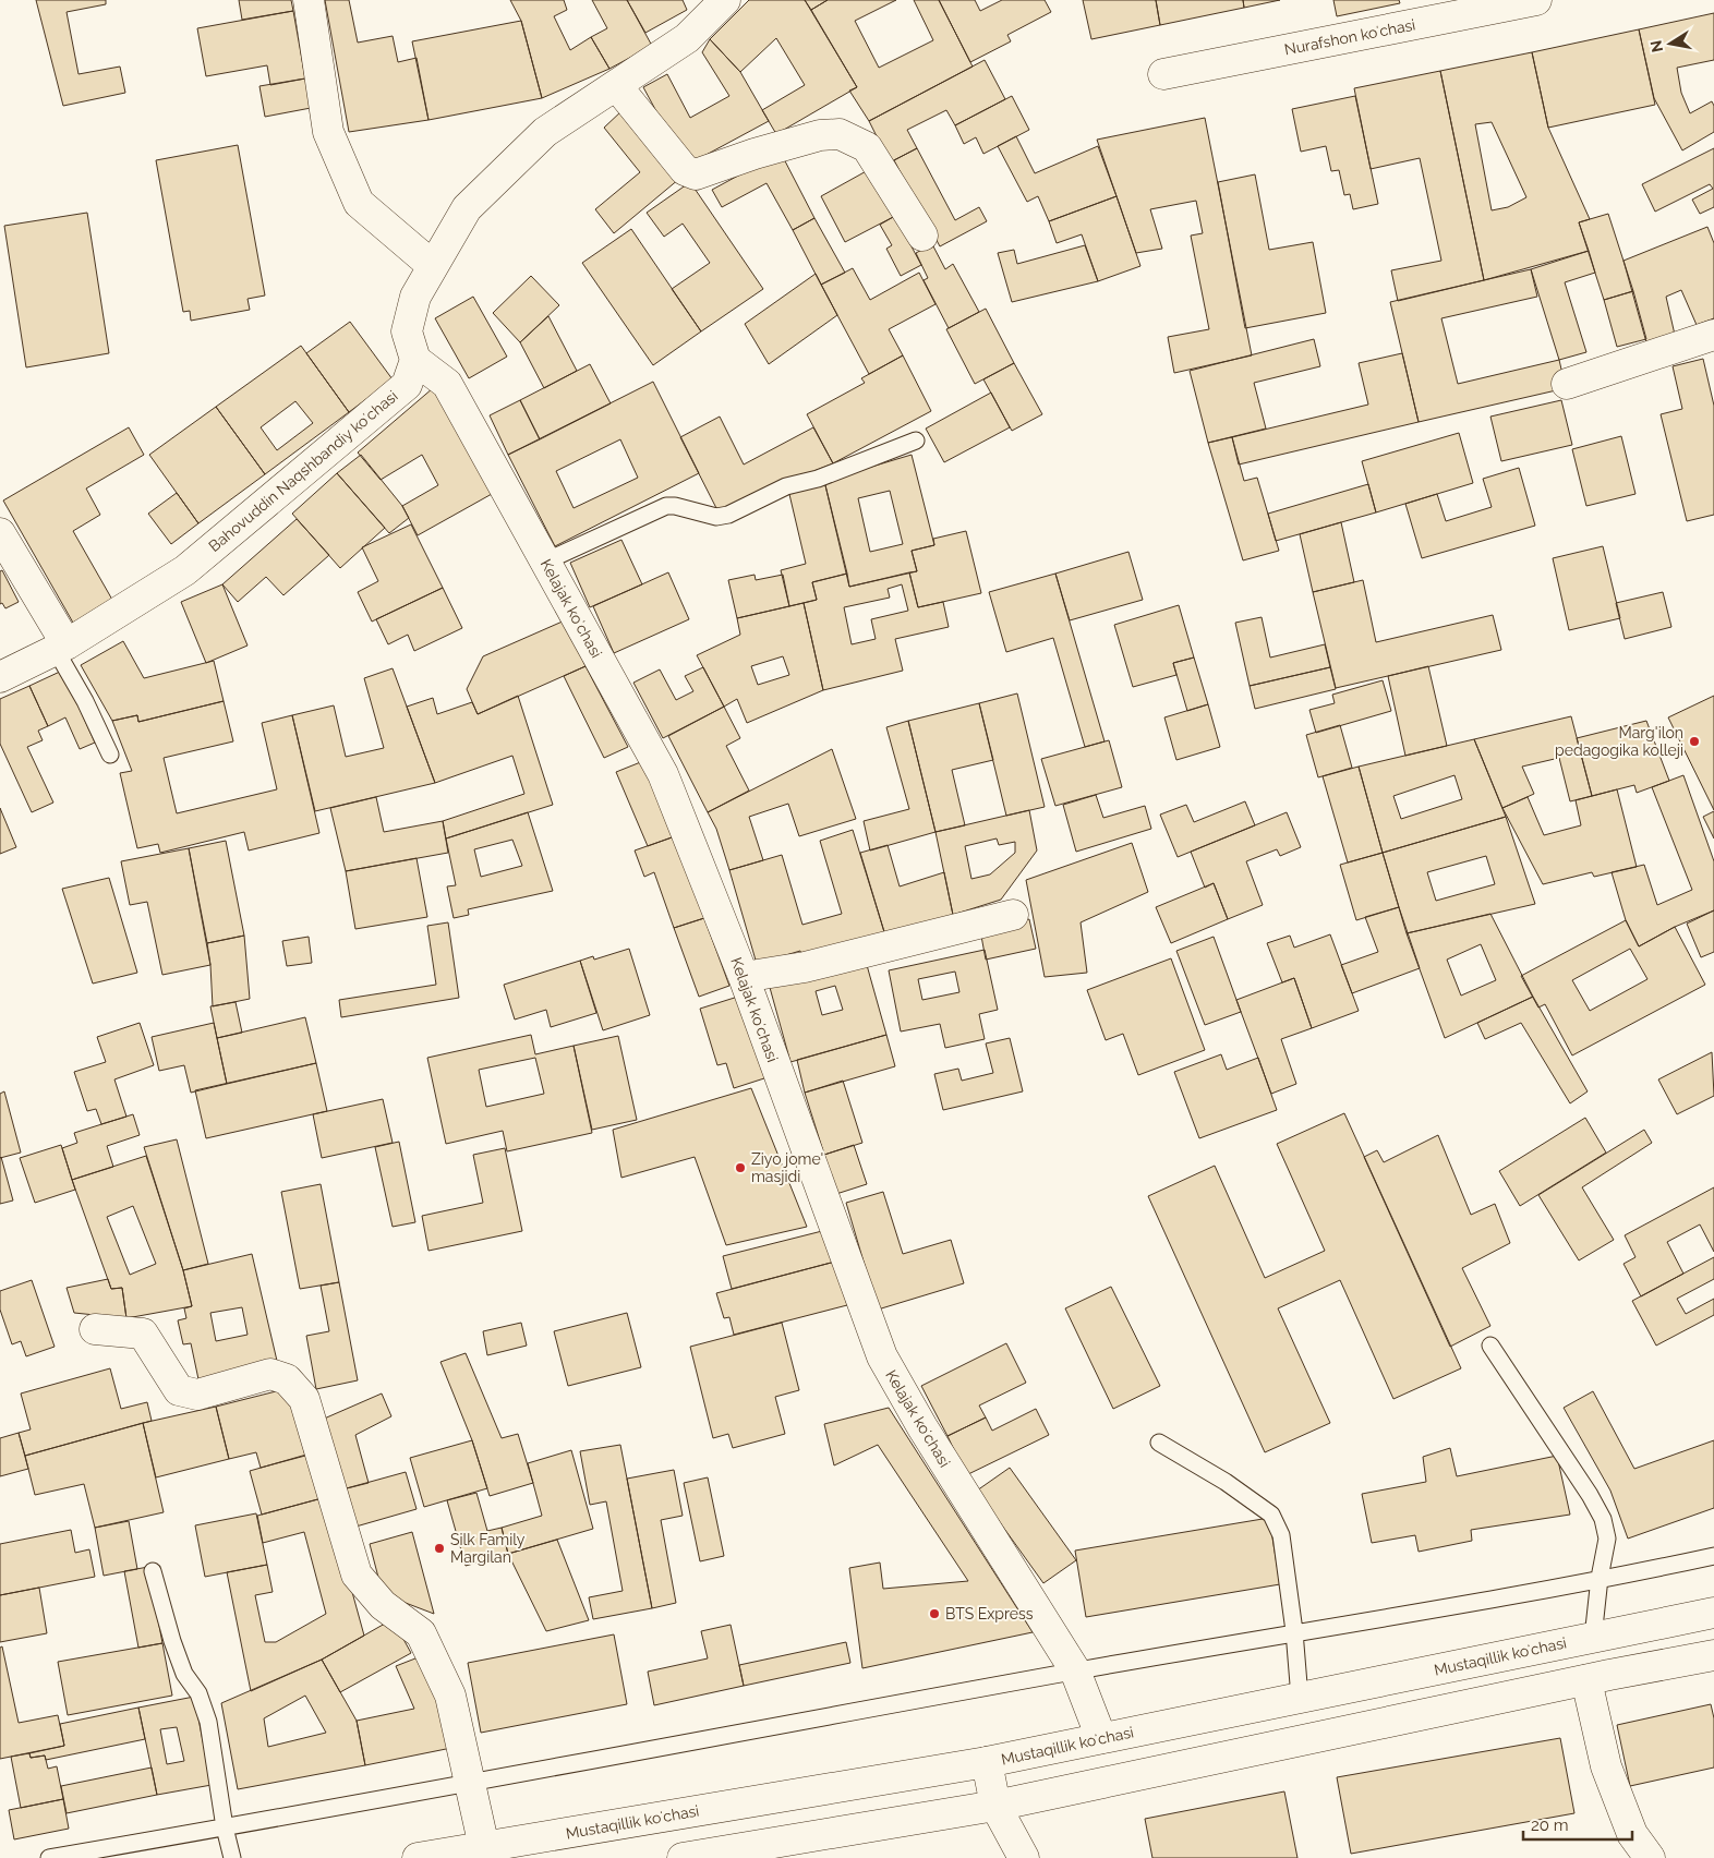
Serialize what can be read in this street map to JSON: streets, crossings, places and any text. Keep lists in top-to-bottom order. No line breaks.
{"streets":{"street":["Nurafshon koʻchasi","Bahovuddin Naqshbandiy koʻchasi","Kelajak koʻchasi","Mustaqillik koʻchasi"]},"crossings":[["Bahovuddin Naqshbandiy koʻchasi","Kelajak koʻchasi"],["Kelajak koʻchasi","Mustaqillik koʻchasi"]],"places":["Marg'ilon pedagogika kolleji","Ziyo jome' masjidi","Silk Family Margilan","BTS Express"],"scale_bar":"20 m","north":"left"}
